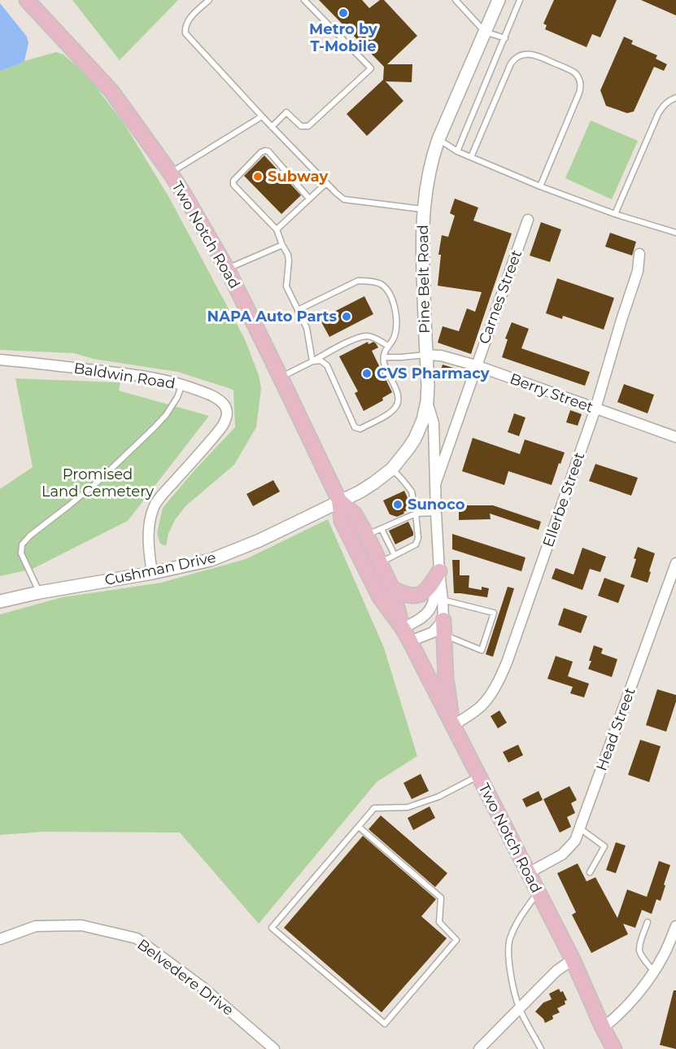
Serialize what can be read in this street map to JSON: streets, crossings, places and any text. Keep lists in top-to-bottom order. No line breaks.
{"streets":{"main road":["Two Notch Road"],"street":["Pine Belt Road","Carnes Street","Baldwin Road","Berry Street","Ellerbe Street","Cushman Drive","Head Street","Belvedere Drive"]},"crossings":[["Two Notch Road","Pine Belt Road"],["Two Notch Road","Ellerbe Street"],["Two Notch Road","Cushman Drive"],["Two Notch Road","Head Street"],["Pine Belt Road","Carnes Street"],["Pine Belt Road","Berry Street"],["Pine Belt Road","Cushman Drive"],["Carnes Street","Berry Street"],["Baldwin Road","Cushman Drive"],["Berry Street","Ellerbe Street"]],"parks":["Promised Land Cemetery"],"places":["Metro by T-Mobile","Subway","NAPA Auto Parts","CVS Pharmacy","Sunoco"]}
